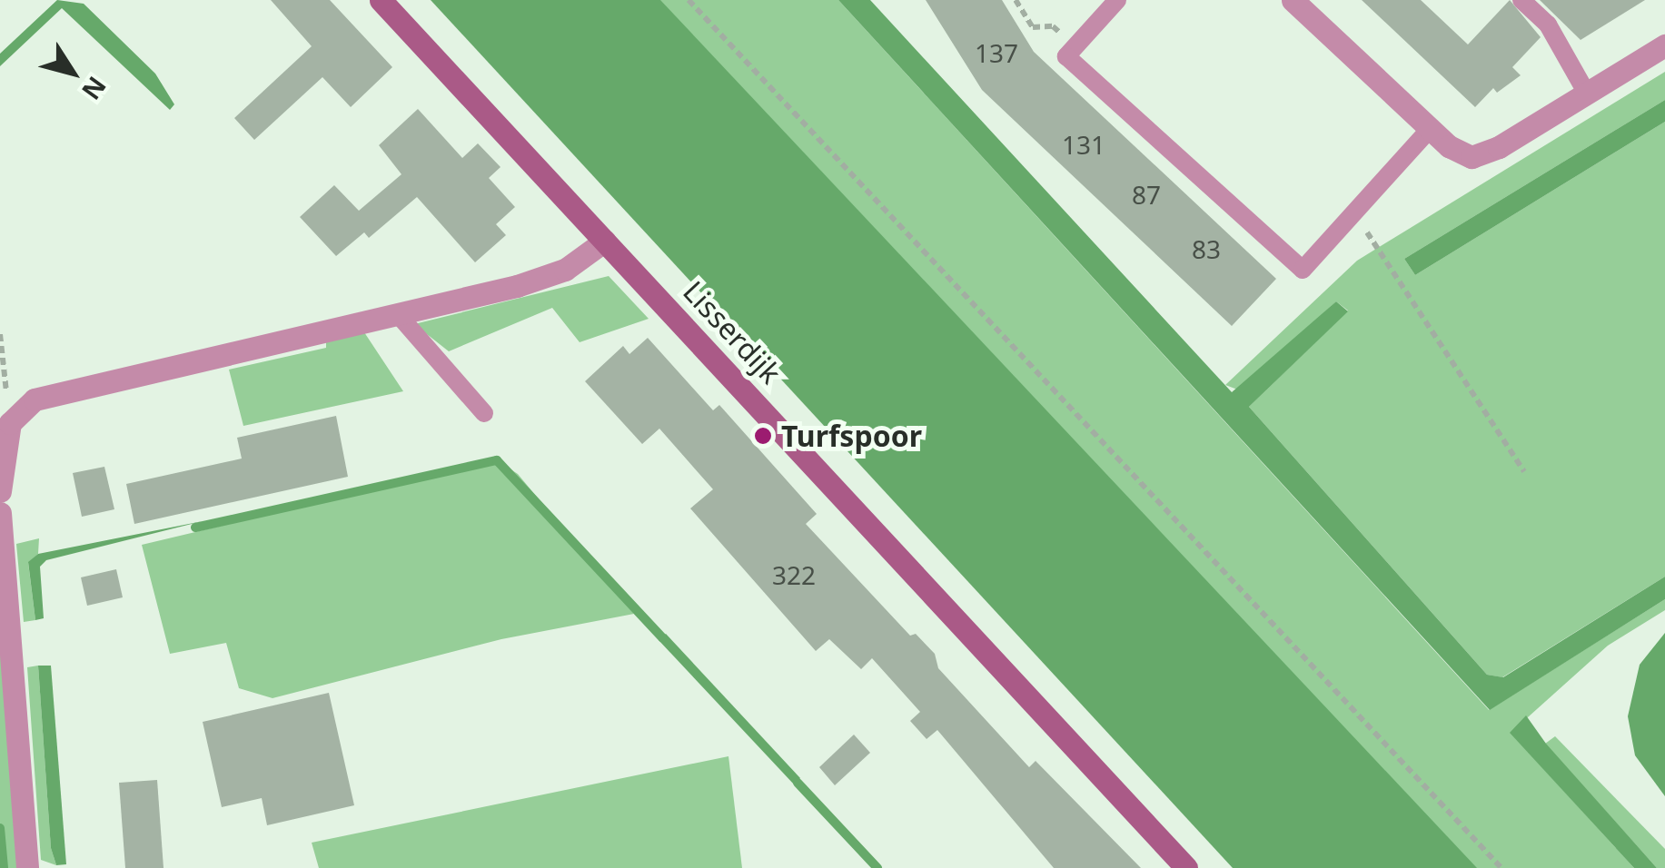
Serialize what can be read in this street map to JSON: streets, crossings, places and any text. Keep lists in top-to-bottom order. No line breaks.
{"streets":{"street":["Lisserdijk"]},"places":["Turfspoor"],"house_numbers":["137","131","87","83","322"],"north":"bottom right"}
